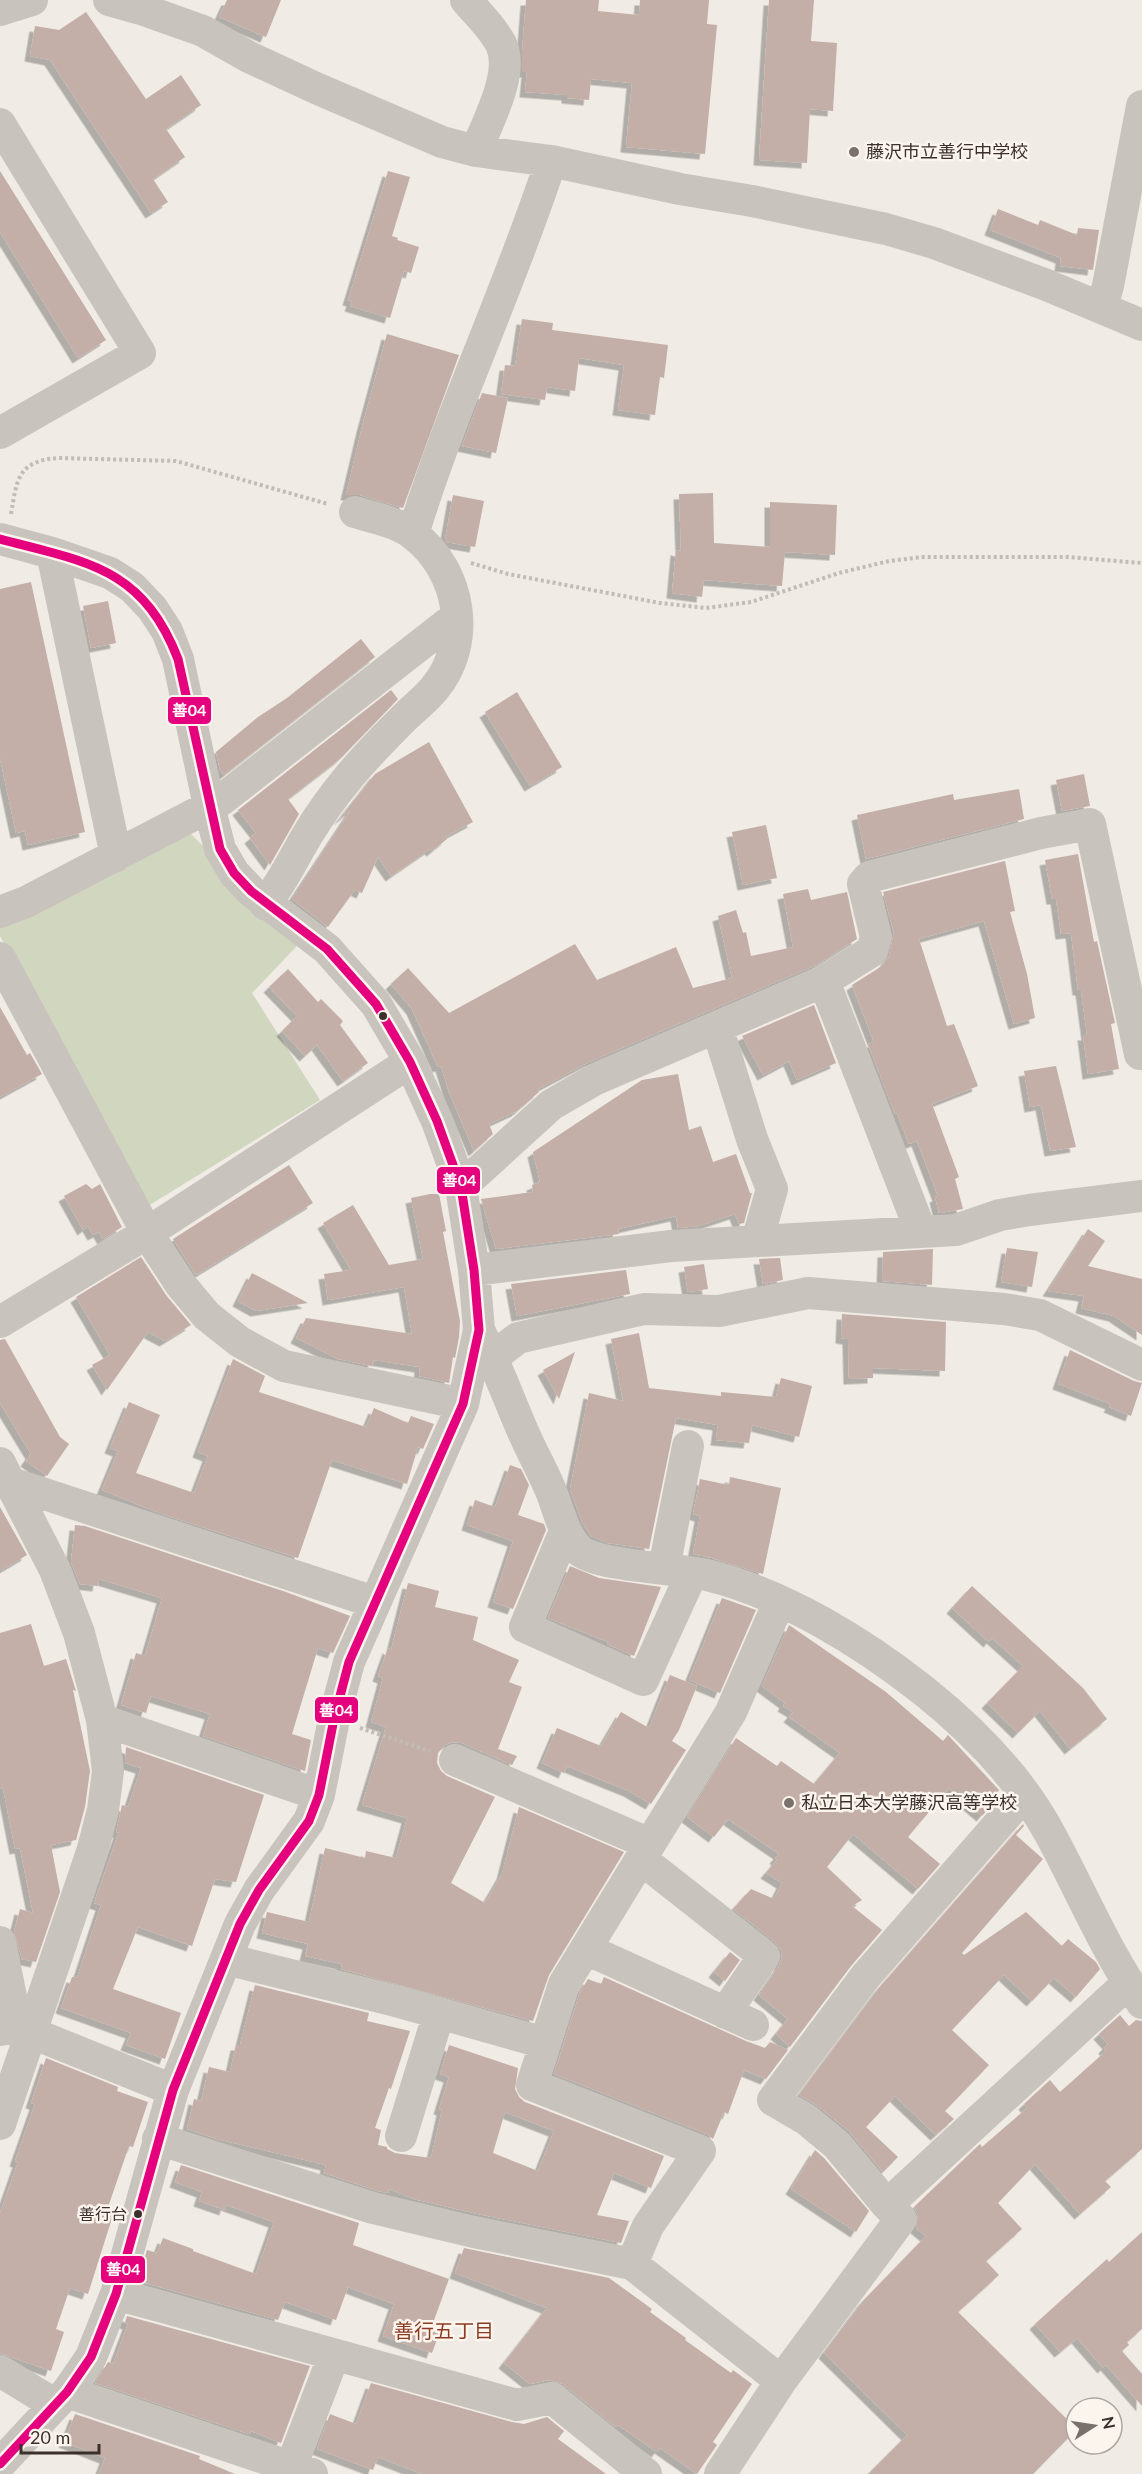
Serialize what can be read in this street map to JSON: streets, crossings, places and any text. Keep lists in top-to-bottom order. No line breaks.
{"districts":["善行五丁目"],"places":["藤沢市立善行中学校","私立日本大学藤沢高等学校","善行台"],"lines":["transit line 善04"],"scale_bar":"20 m","north":"right"}
